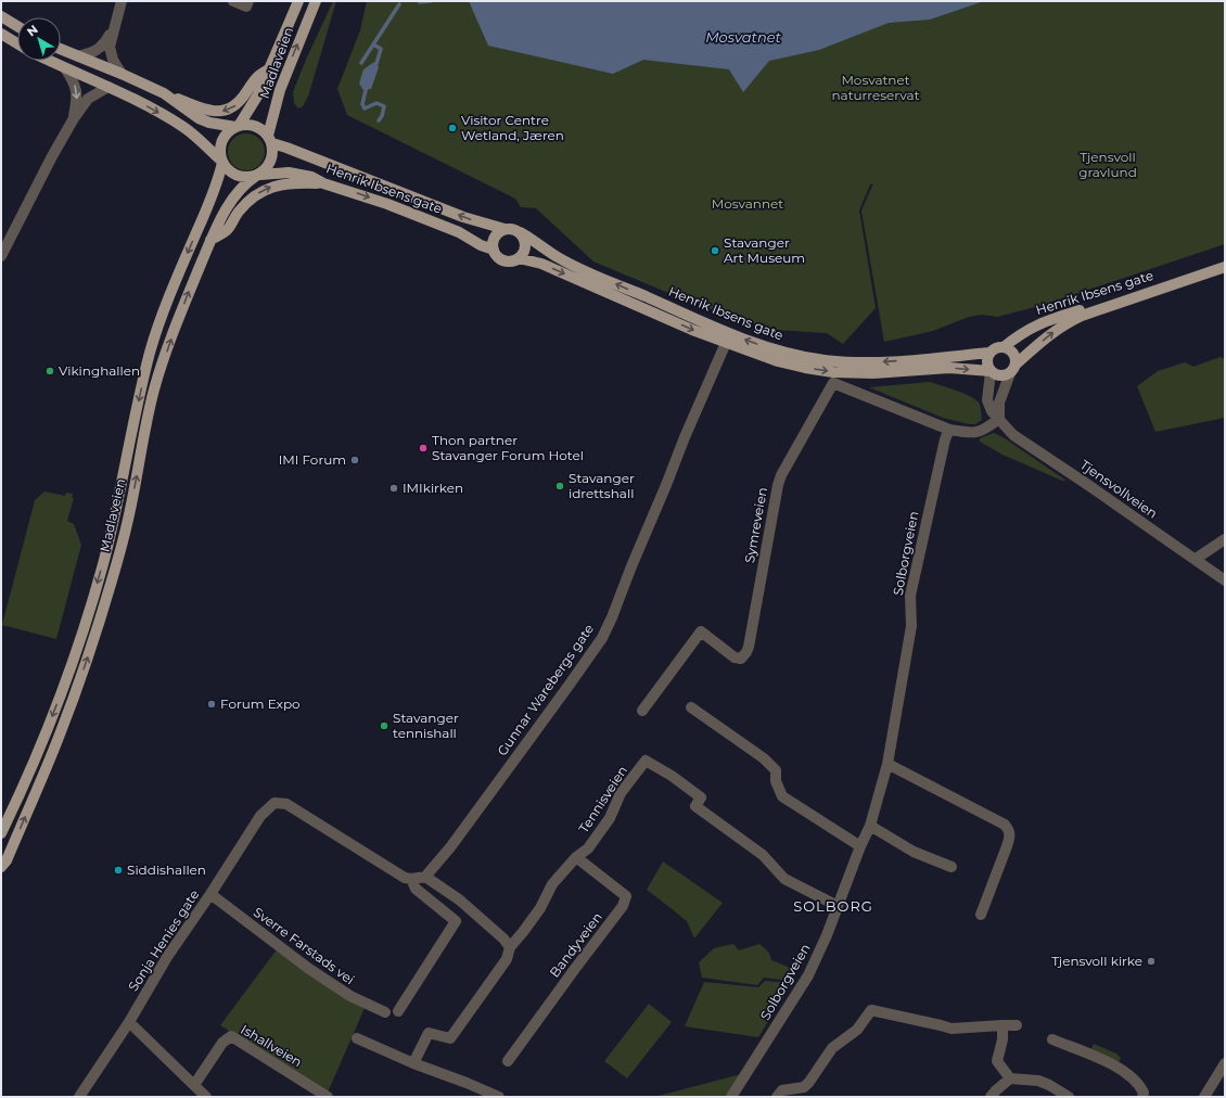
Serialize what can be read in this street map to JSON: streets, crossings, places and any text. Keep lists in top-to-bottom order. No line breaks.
{"streets":{"main road":["Madlaveien","Henrik Ibsens gate"],"street":["Tjensvollveien","Symreveien","Solborgveien","Gunnar Warebergs gate","Tennisveien","Sonja Henies gate","Bandyveien","Sverre Farstads vei","Ishallveien"]},"crossings":[["Madlaveien","Henrik Ibsens gate"],["Henrik Ibsens gate","Tjensvollveien"],["Henrik Ibsens gate","Gunnar Warebergs gate"],["Symreveien","Solborgveien"],["Solborgveien","Tennisveien"],["Tennisveien","Bandyveien"],["Sonja Henies gate","Sverre Farstads vei"]],"districts":["SOLBORG"],"water":["Mosvatnet"],"parks":["Mosvatnet naturreservat","Tjensvoll gravlund","Mosvannet"],"places":["Visitor Centre Wetland, Jæren","Stavanger Art Museum","Vikinghallen","Thon partner Stavanger Forum Hotel","IMI Forum","Stavanger idrettshall","IMIkirken","Forum Expo","Stavanger tennishall","Siddishallen","Tjensvoll kirke"],"north":"top left"}
